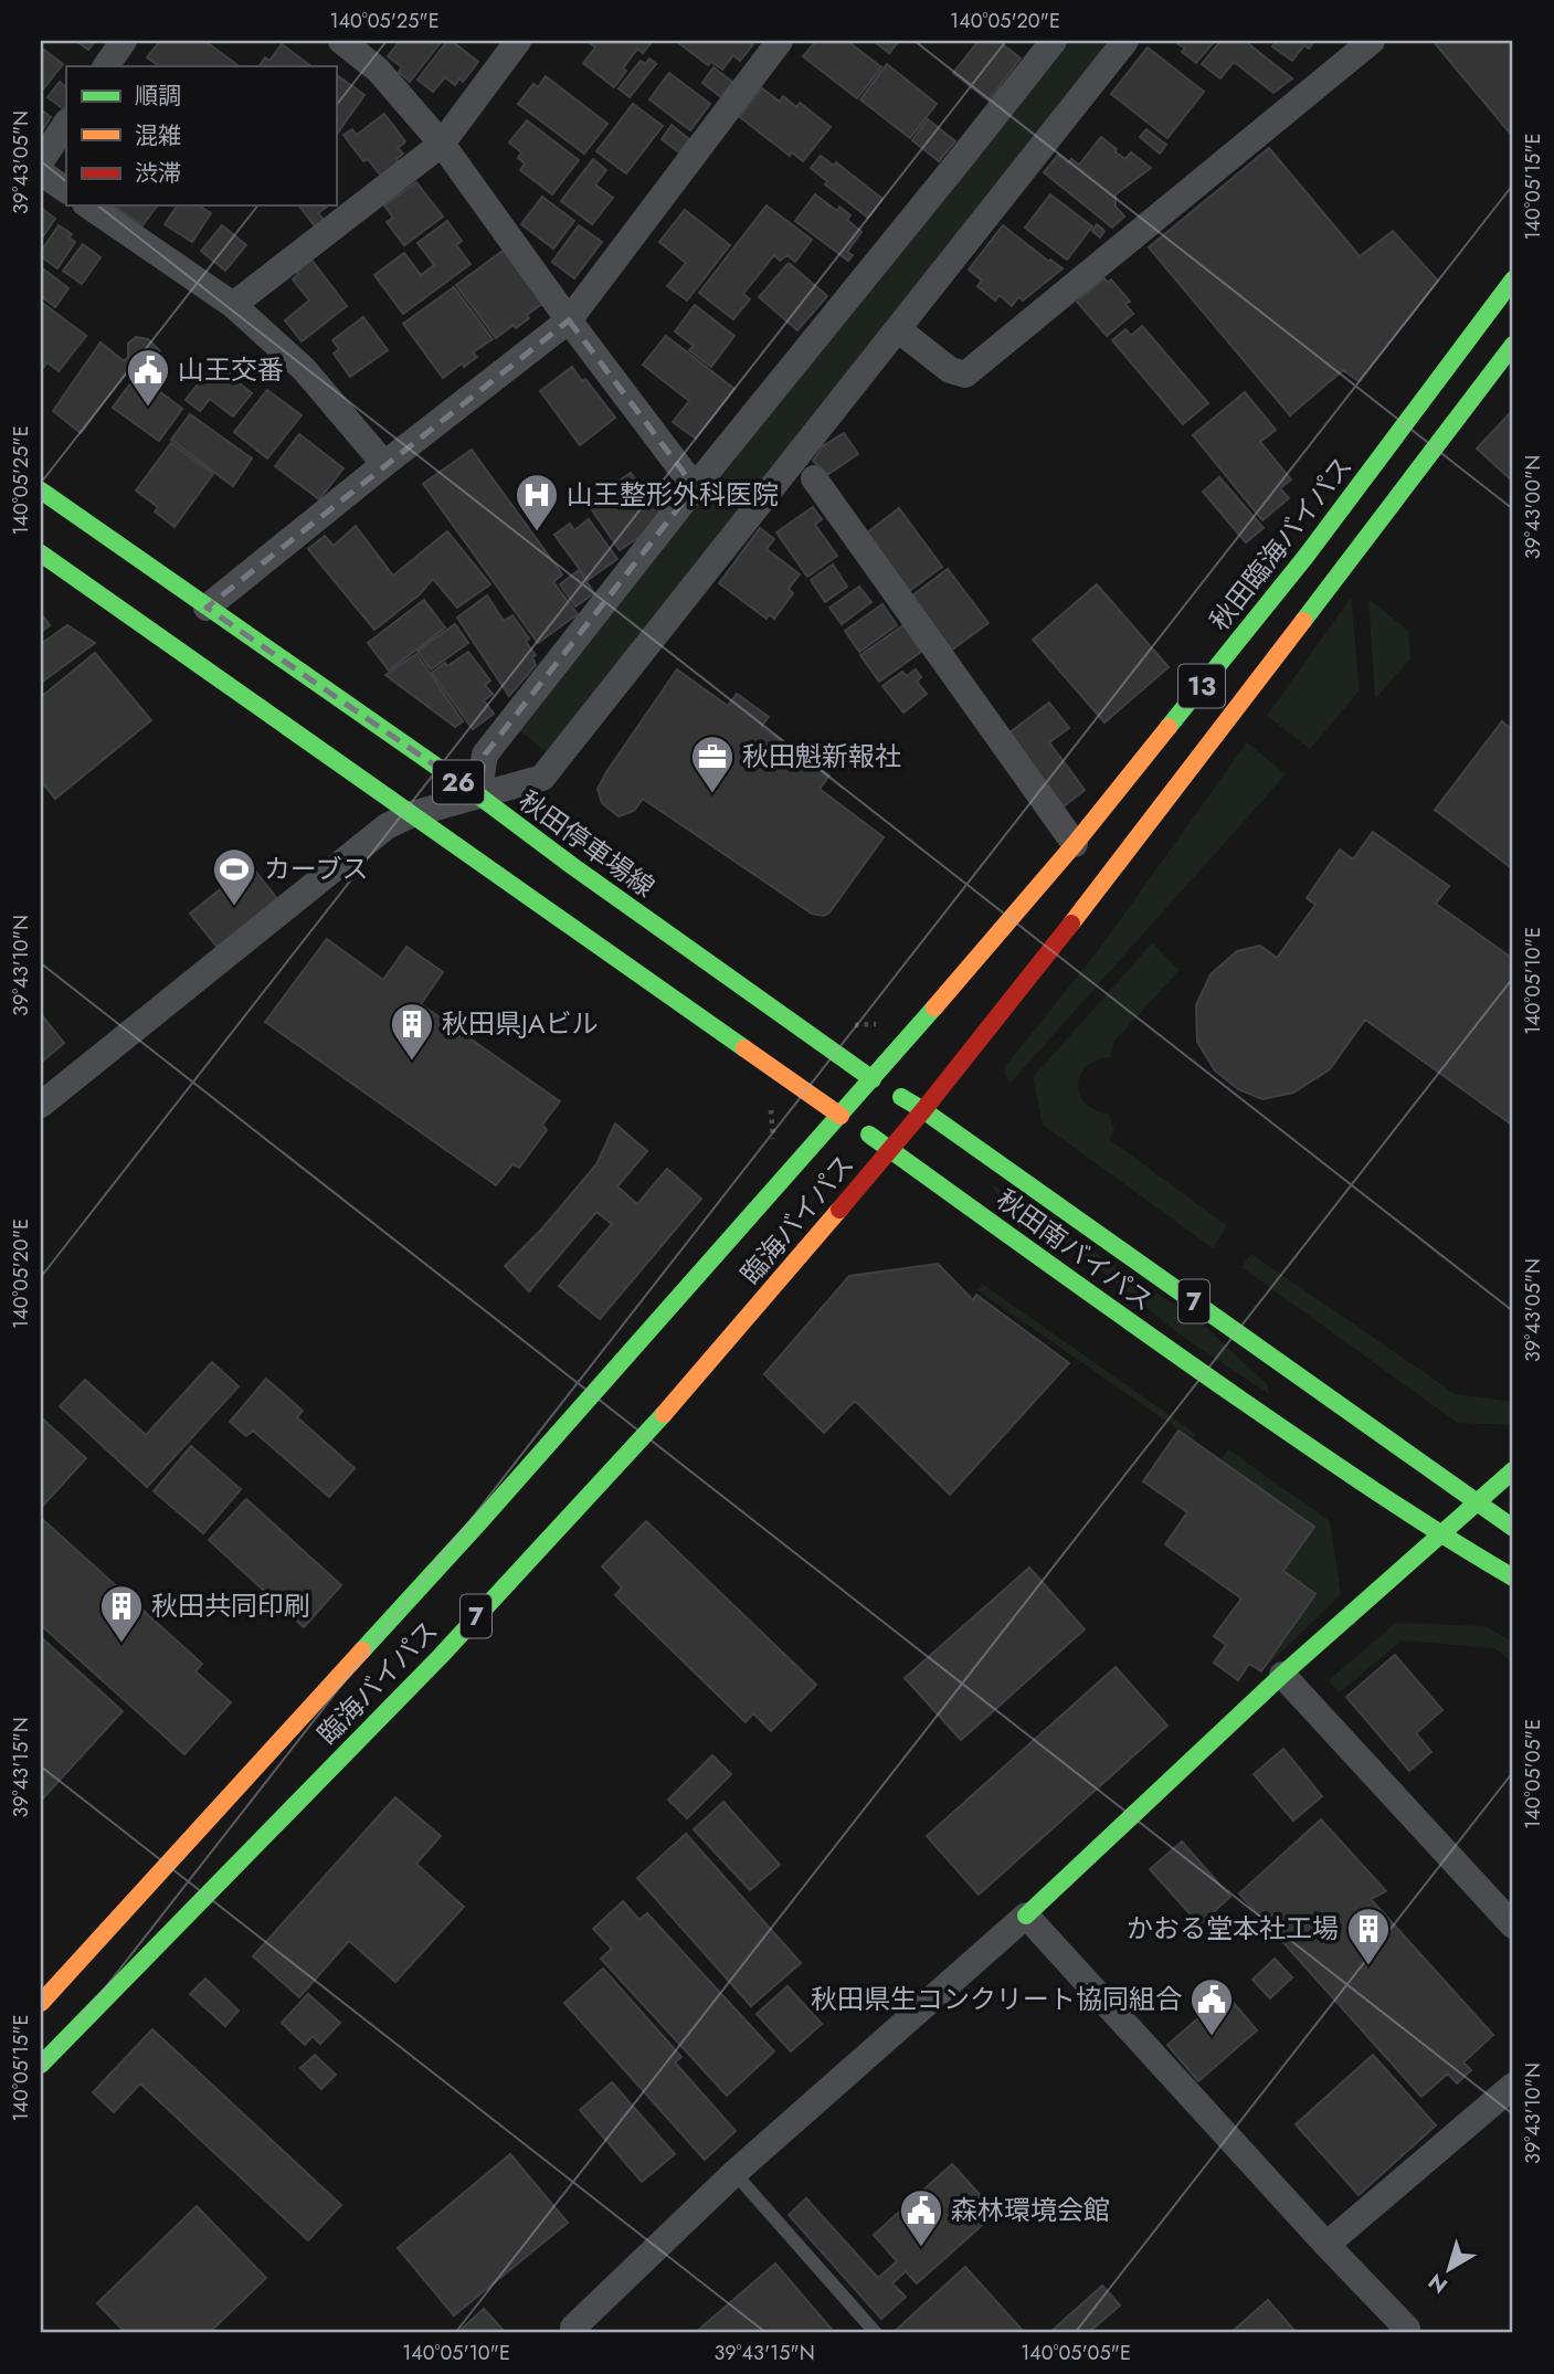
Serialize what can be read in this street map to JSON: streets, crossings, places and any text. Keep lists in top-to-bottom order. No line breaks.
{"streets":{"main road":["秋田臨海バイパス","13","26","秋田停車場線","臨海バイパス","秋田南バイパス","7"]},"crossings":[["秋田臨海バイパス","秋田停車場線"],["秋田臨海バイパス","臨海バイパス"],["秋田臨海バイパス","秋田南バイパス"],["13","臨海バイパス"],["13","秋田南バイパス"],["26","臨海バイパス"],["26","秋田南バイパス"],["秋田停車場線","臨海バイパス"],["秋田停車場線","秋田南バイパス"],["臨海バイパス","秋田南バイパス"]],"places":{"public building":["山王交番","秋田県生コンクリート協同組合","森林環境会館"],"hospital":["山王整形外科医院"],"office":["秋田魁新報社"],"sports":["カーブス"],"building":["秋田県JAビル","秋田共同印刷","かおる堂本社工場"]},"legend":["順調","混雑","渋滞"],"north":"bottom left","coordinates":["140°05'25\"E","140°05'20\"E","39°43'05\"N","140°05'15\"E","39°43'00\"N","39°43'10\"N","140°05'10\"E","39°43'15\"N","140°05'05\"E"]}
